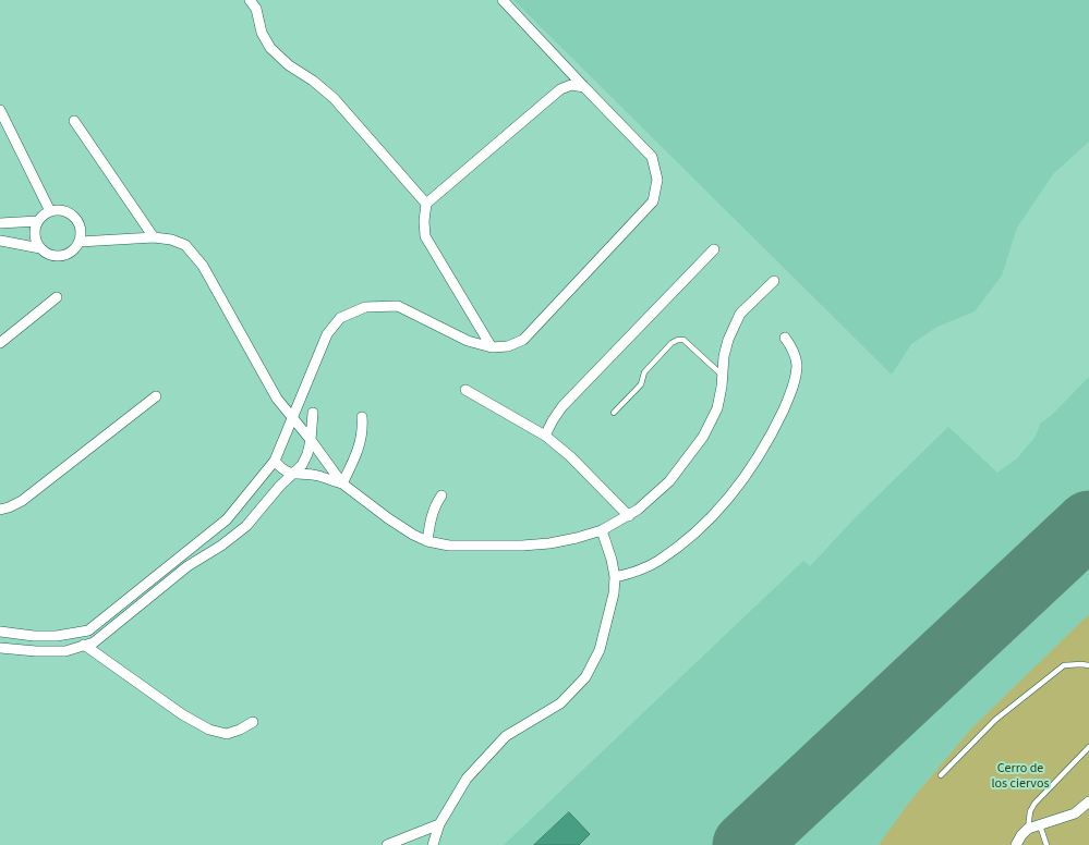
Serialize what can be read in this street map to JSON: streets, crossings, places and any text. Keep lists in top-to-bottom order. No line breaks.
{"parks":["Cerro de los ciervos"]}
